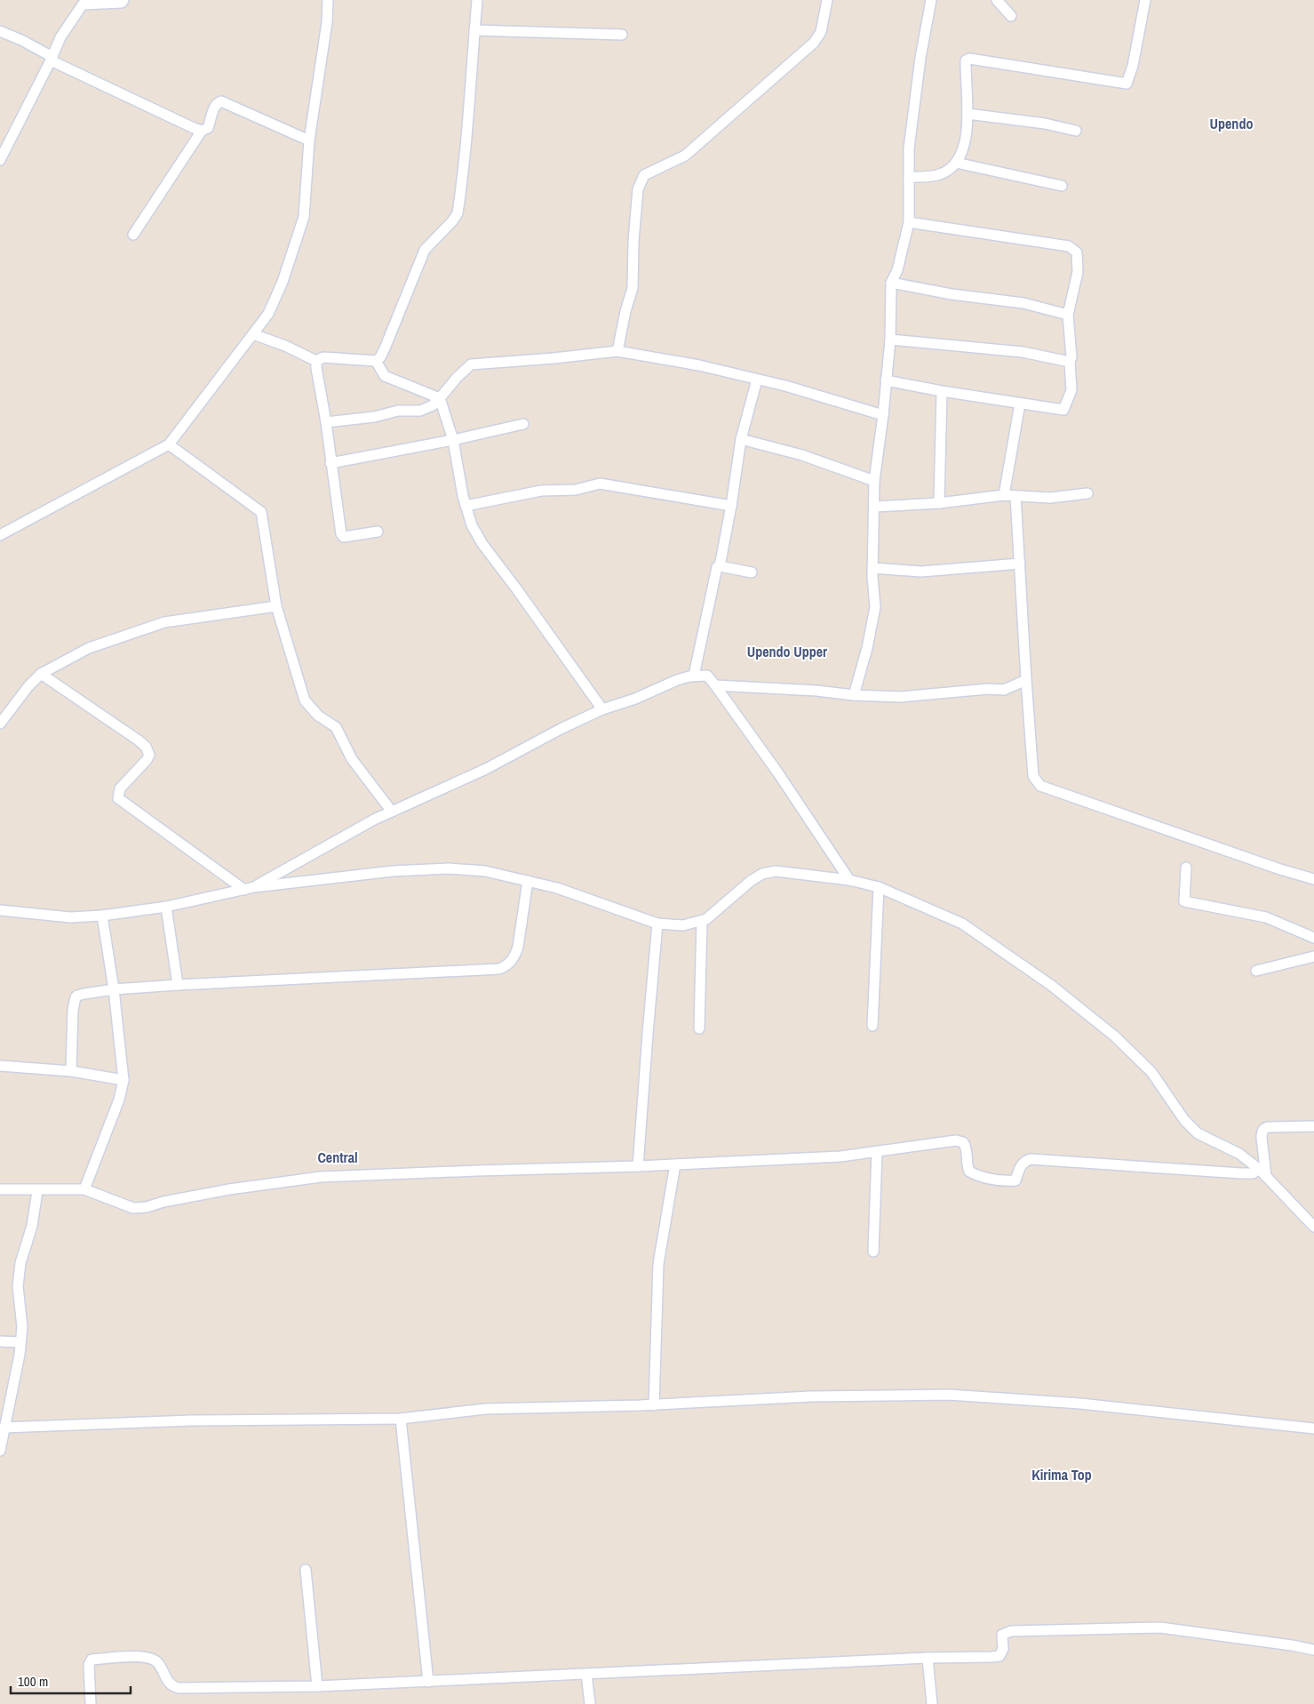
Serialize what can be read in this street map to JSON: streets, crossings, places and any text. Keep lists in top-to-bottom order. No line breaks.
{"districts":["Upendo","Upendo Upper","Central","Kirima Top"],"scale_bar":"100 m"}
